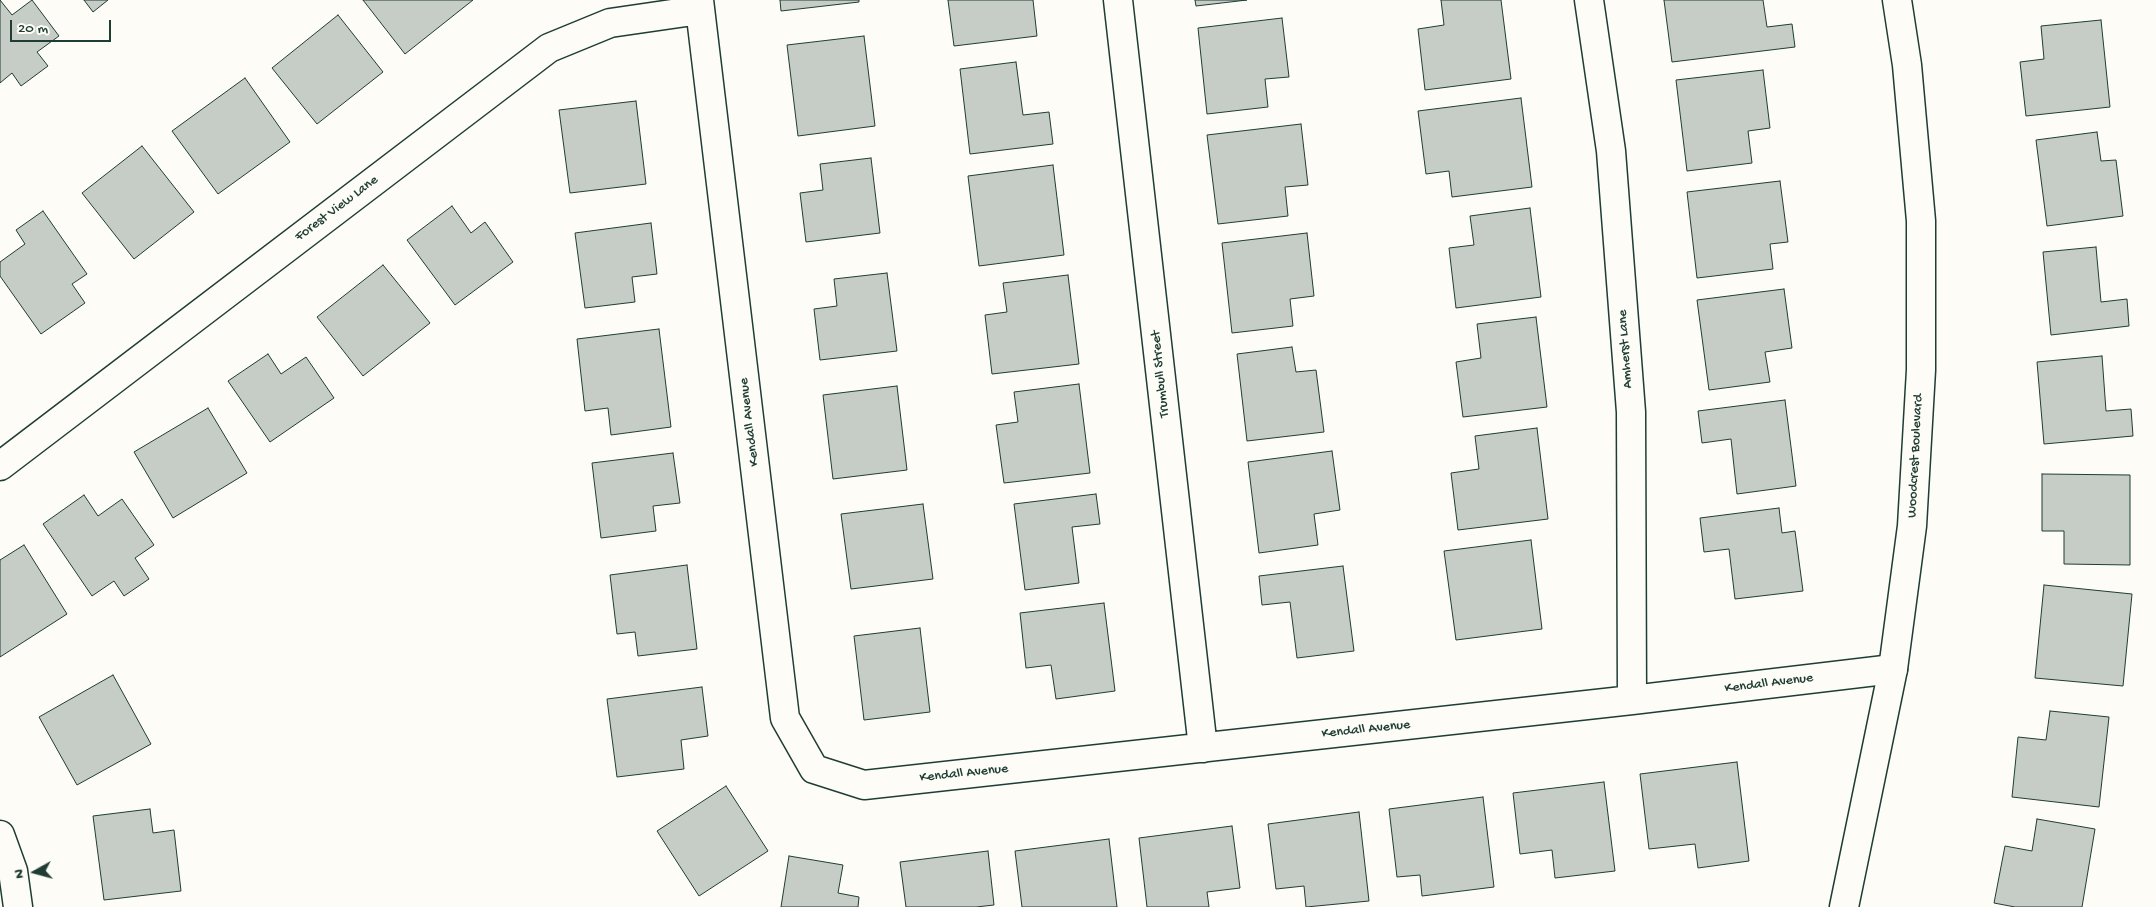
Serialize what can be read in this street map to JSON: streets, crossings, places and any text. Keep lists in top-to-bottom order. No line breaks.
{"streets":{"street":["Forest View Lane","Amherst Lane","Trumbull Street","Kendall Avenue","Woodcrest Boulevard"]},"crossings":[["Forest View Lane","Kendall Avenue"],["Amherst Lane","Kendall Avenue"],["Trumbull Street","Kendall Avenue"],["Kendall Avenue","Woodcrest Boulevard"]],"scale_bar":"20 m","north":"left"}
